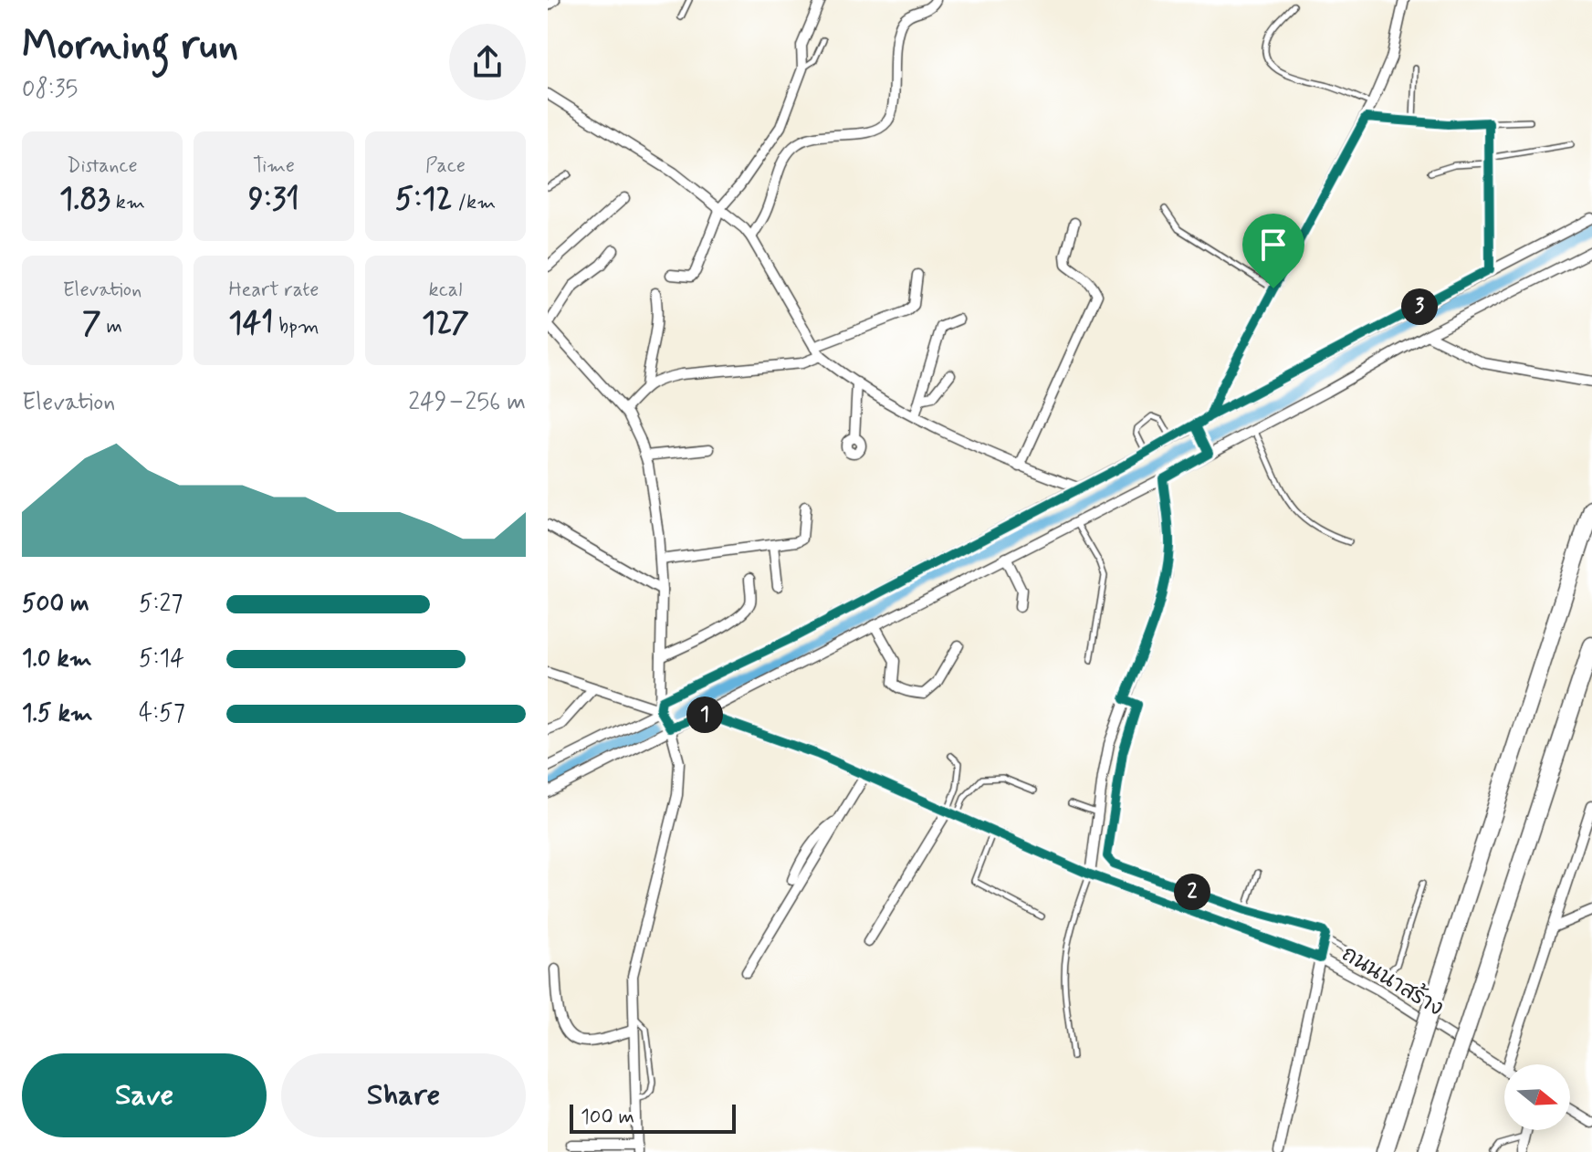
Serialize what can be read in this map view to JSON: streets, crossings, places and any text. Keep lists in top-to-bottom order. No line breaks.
{"streets":{"street":["ถนนนาสร้าง"]},"scale_bar":"100 m","north":"right","page":{"heading":["Morning run","08:35"],"stats":[["Distance","1.83 km"],["Time","9:31"],["Pace","5:12 /km"],["Elevation","7 m"],["Heart rate","141 bpm"],["kcal","127"]],"pins":["3","1","2"],"chart":["Elevation","249–256 m"],"list":[{"name":"500 m","note":"5:27"},{"name":"1.0 km","note":"5:14"},{"name":"1.5 km","note":"4:57"}],"buttons":["Save","Share"],"scale":"100 m"}}
